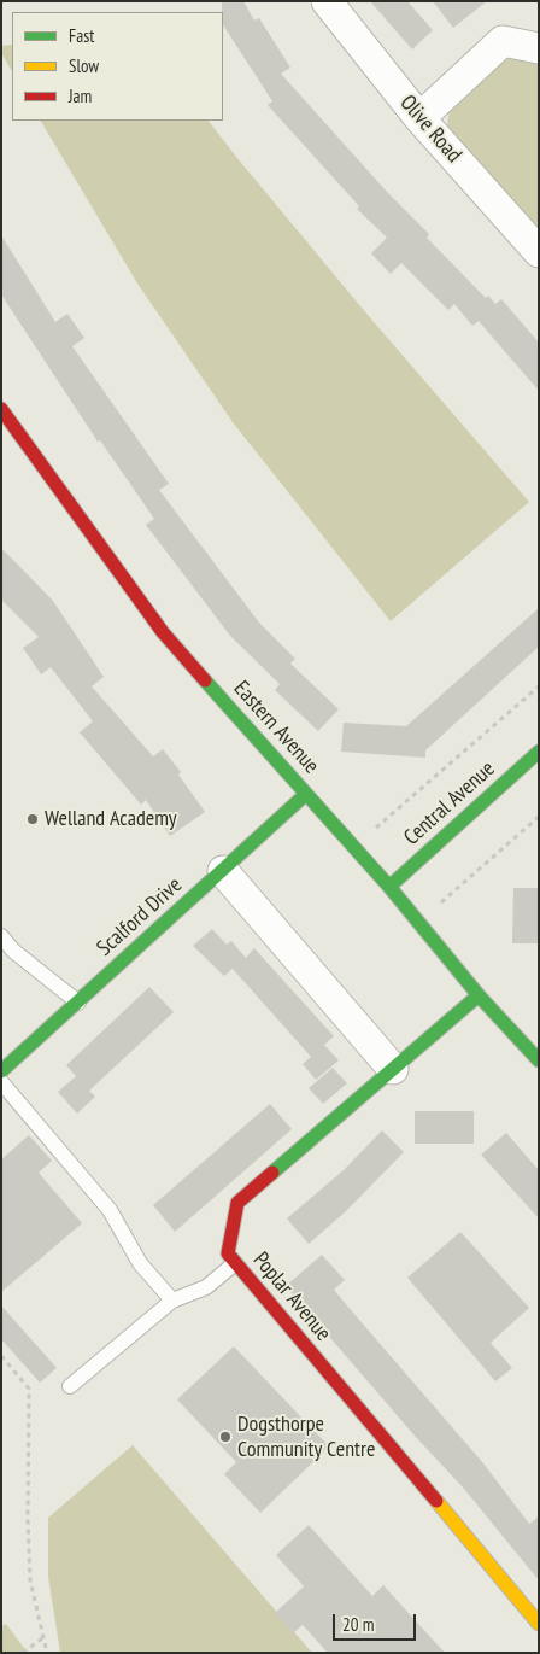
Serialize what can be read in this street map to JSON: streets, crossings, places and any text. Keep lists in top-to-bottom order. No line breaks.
{"streets":{"street":["Olive Road","Eastern Avenue","Central Avenue","Scalford Drive","Poplar Avenue"]},"crossings":[["Eastern Avenue","Central Avenue"],["Eastern Avenue","Scalford Drive"],["Eastern Avenue","Poplar Avenue"]],"places":["Welland Academy","Dogsthorpe Community Centre"],"legend":["Fast","Slow","Jam"],"scale_bar":"20 m"}
